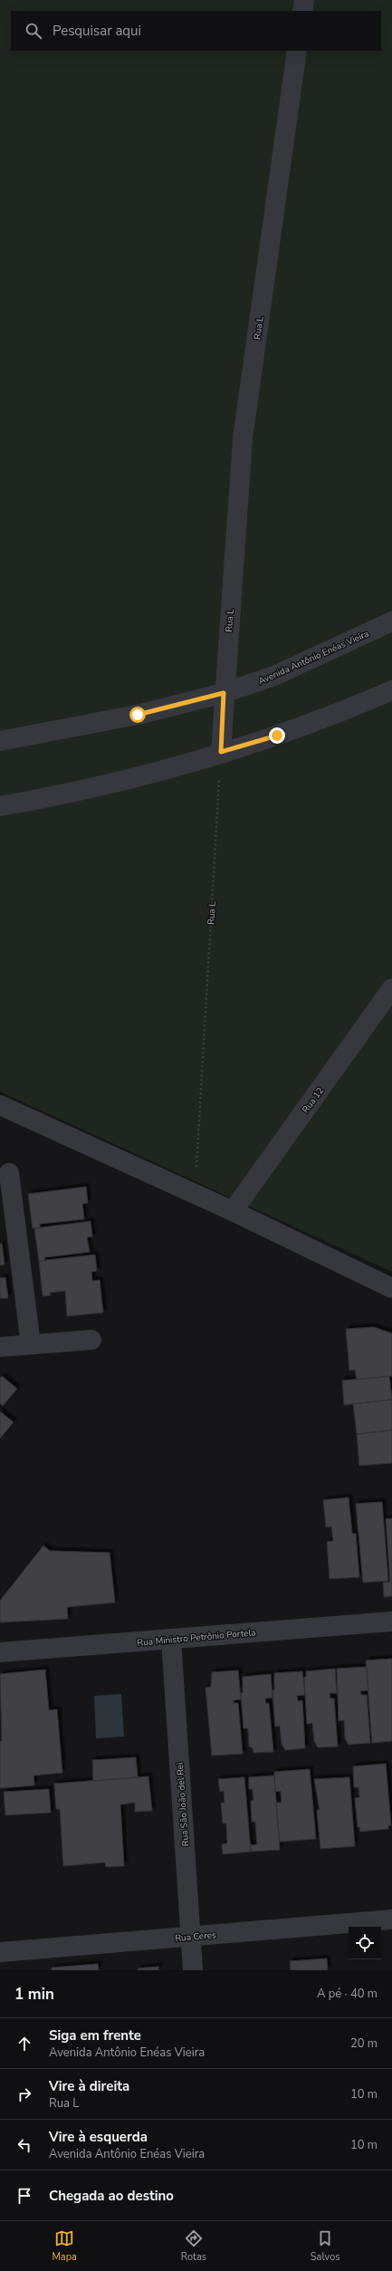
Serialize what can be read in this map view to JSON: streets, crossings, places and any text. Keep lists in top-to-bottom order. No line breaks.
{"streets":{"street":["Rua L","Avenida Antônio Enéas Vieira","Rua 12","Rua Ministro Petrônio Portela","Rua São João del Rei","Rua Ceres"]},"crossings":[["Rua L","Avenida Antônio Enéas Vieira"],["Rua Ministro Petrônio Portela","Rua São João del Rei"],["Rua São João del Rei","Rua Ceres"]],"page":{"search":"Pesquisar aqui","heading":["1 min","A pé · 40 m"],"list":[["Siga em frente","Avenida Antônio Enéas Vieira","20 m"],["Vire à direita","Rua L","10 m"],["Vire à esquerda","Avenida Antônio Enéas Vieira","10 m"],"Chegada ao destino"],"nav":["Mapa","Rotas","Salvos"]}}
